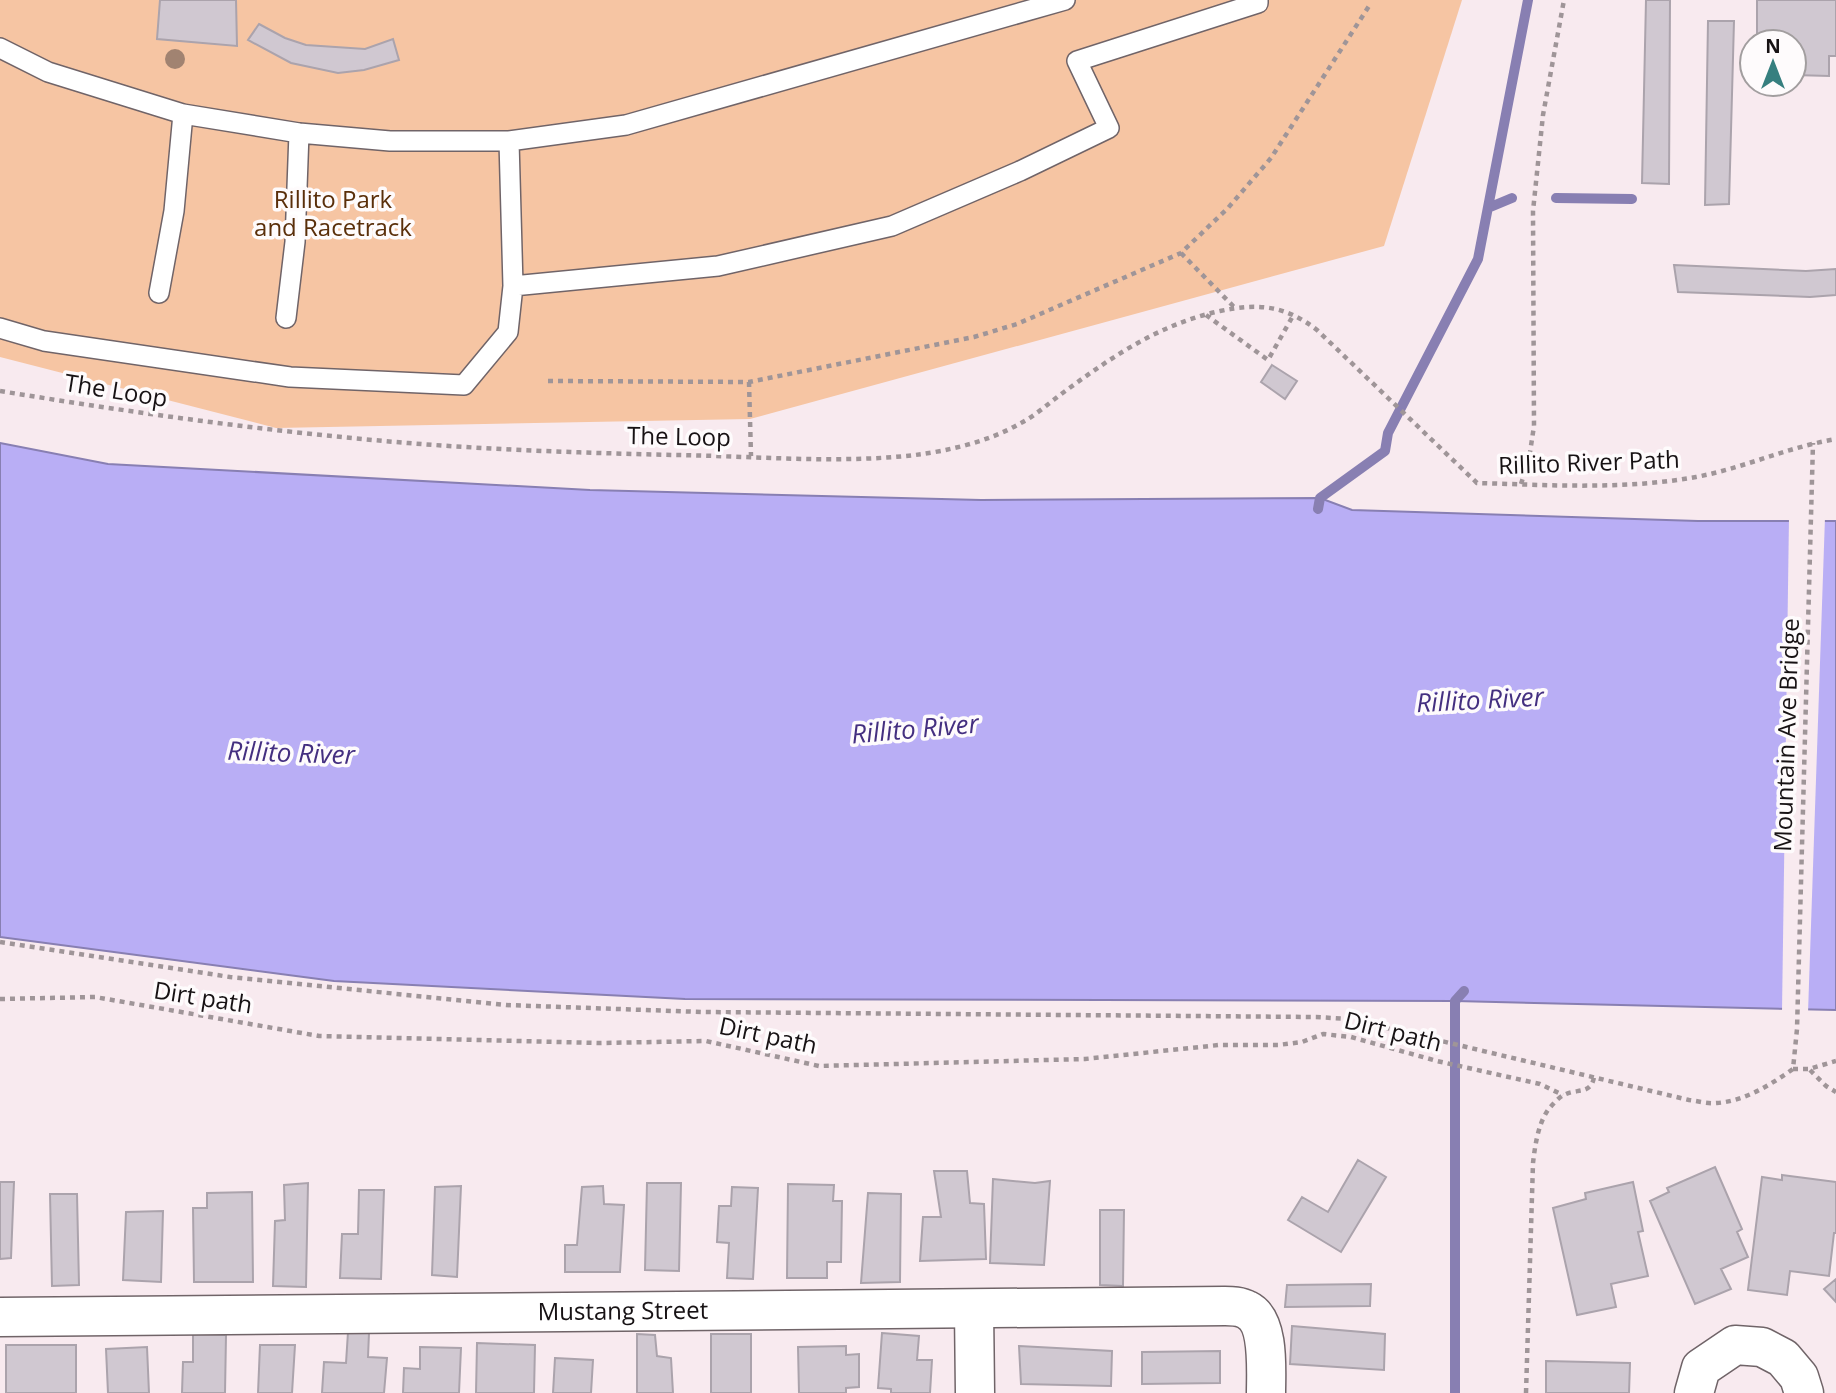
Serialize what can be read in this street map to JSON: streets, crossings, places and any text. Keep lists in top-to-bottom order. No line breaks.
{"streets":{"street":["Mustang Street"],"path":["The Loop","Rillito River Path","Mountain Ave Bridge","Dirt path"]},"crossings":[["The Loop","Rillito River Path"],["Rillito River Path","Mountain Ave Bridge"]],"water":["Rillito River"],"parks":["Rillito Park and Racetrack"],"north":"top"}
